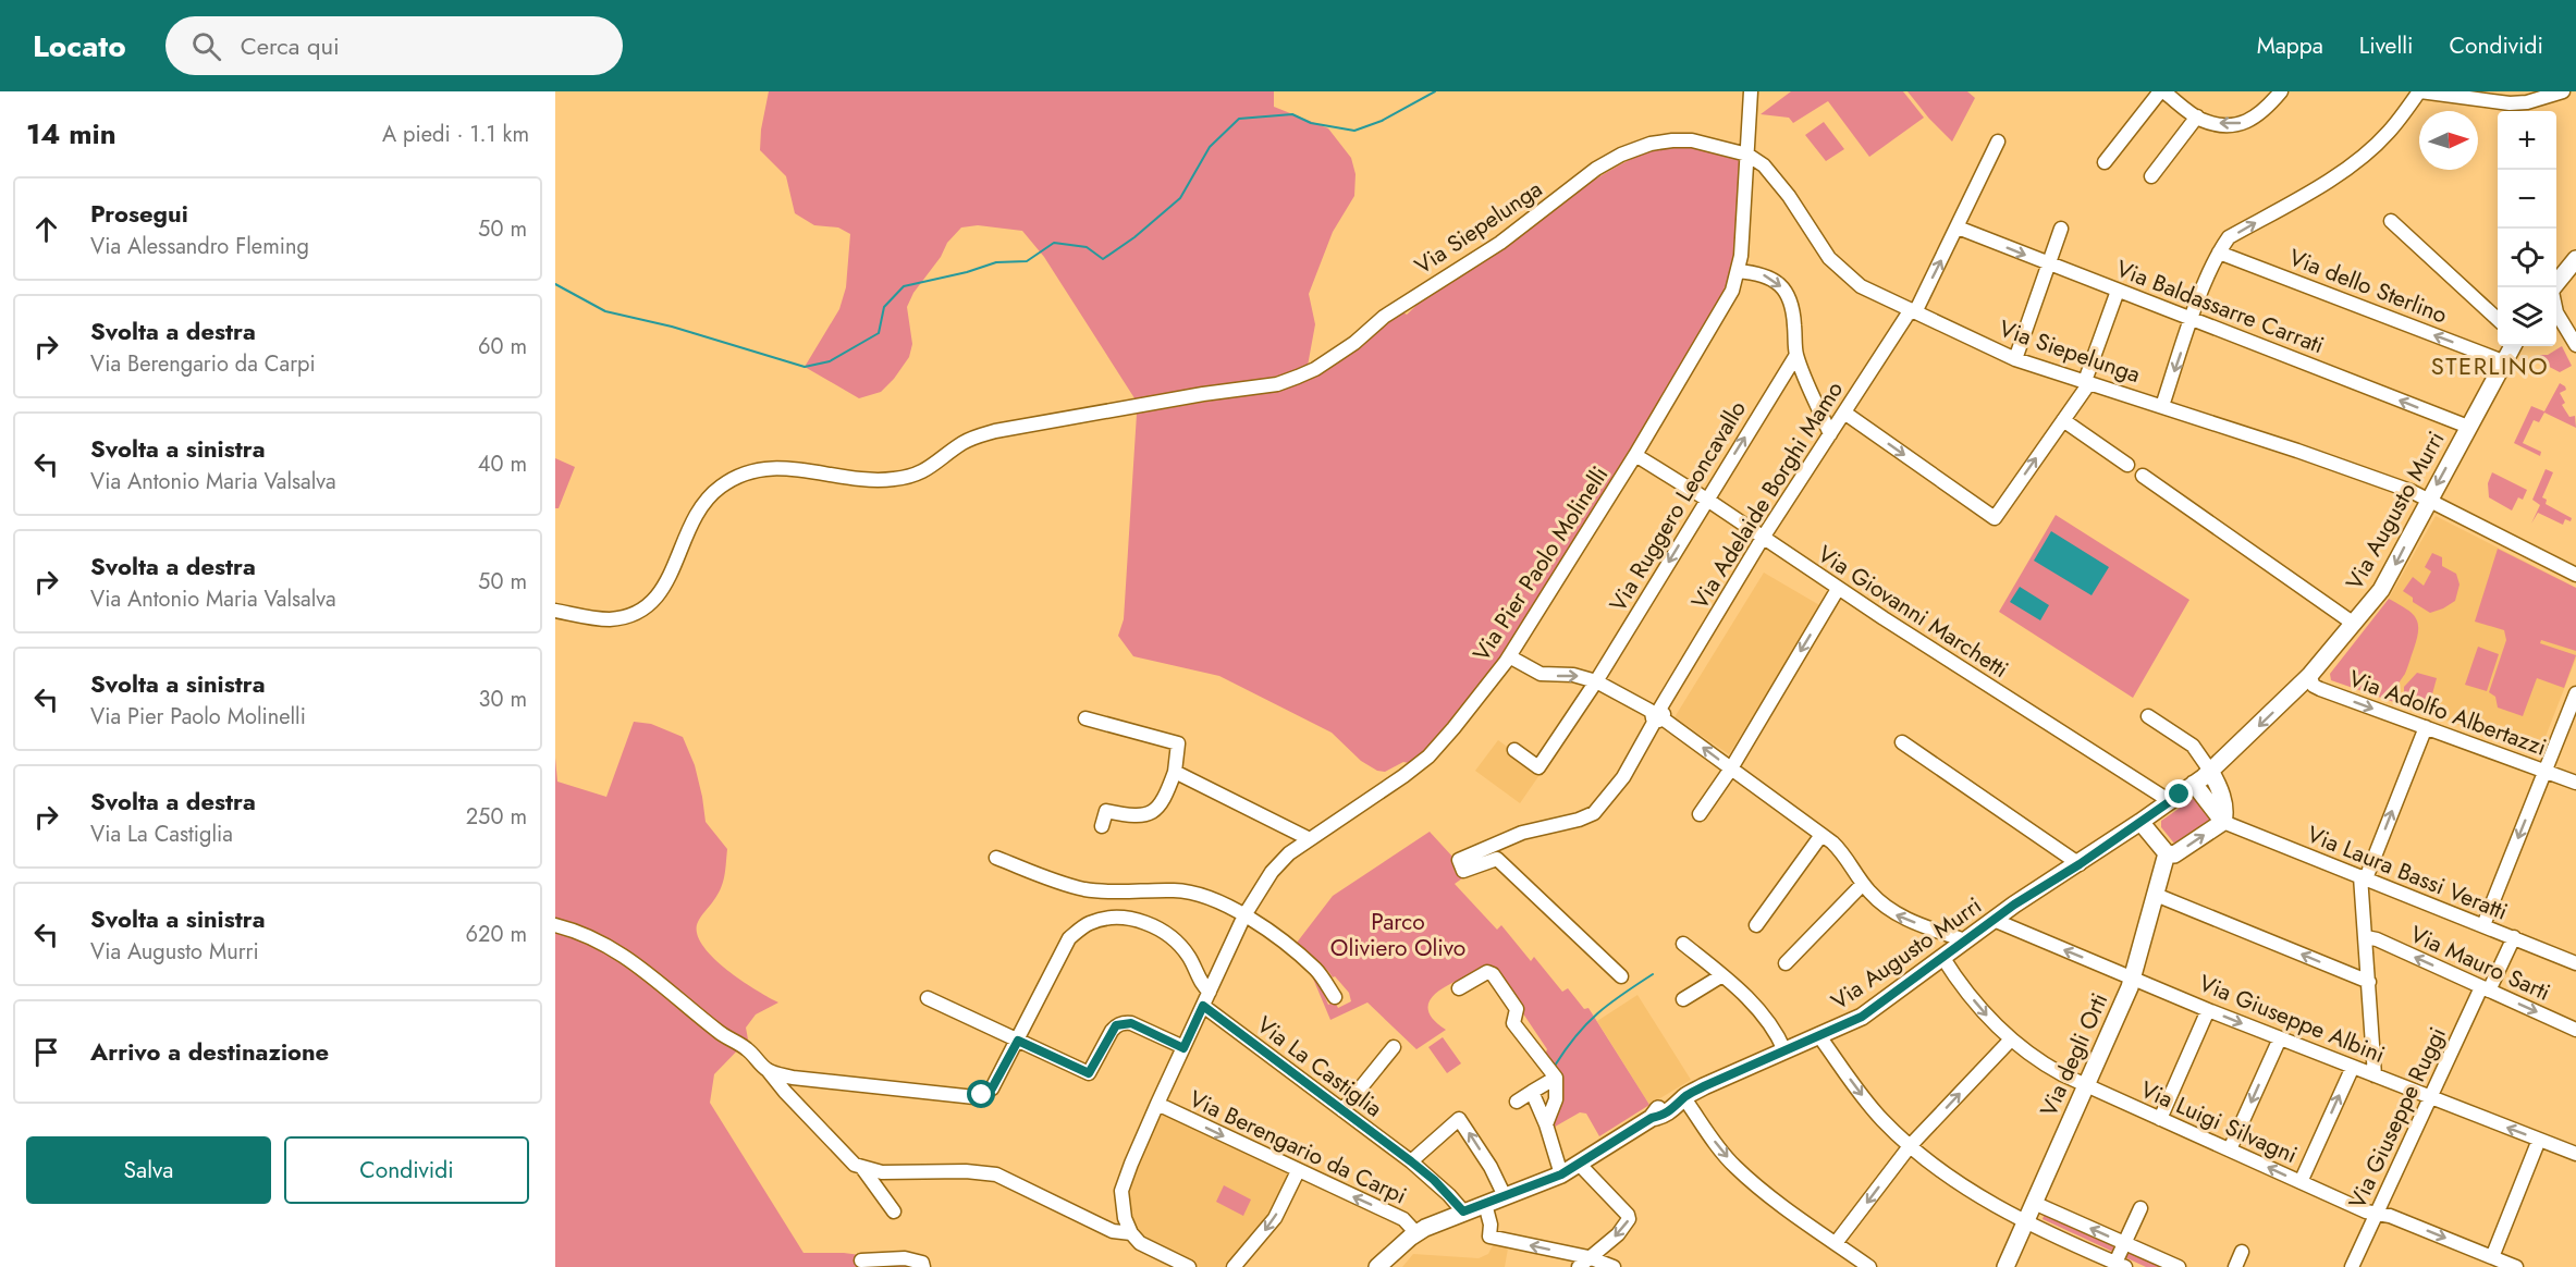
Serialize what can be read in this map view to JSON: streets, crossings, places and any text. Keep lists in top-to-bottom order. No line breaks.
{"streets":{"main road":["Via Augusto Murri","Via degli Orti"],"street":["Via Siepelunga","Via dello Sterlino","Via Baldassarre Carrati","Via Adelaide Borghi Mamo","Via Ruggero Leoncavallo","Via Pier Paolo Molinelli","Via Giovanni Marchetti","Via Adolfo Albertazzi","Via Laura Bassi Veratti","Via Mauro Sarti","Via Giuseppe Albini","Via La Castiglia","Via Giuseppe Ruggi","Via Luigi Silvagni","Via Berengario da Carpi"]},"crossings":[["Via Siepelunga","Via Adelaide Borghi Mamo"],["Via Siepelunga","Via Augusto Murri"],["Via Siepelunga","Via Pier Paolo Molinelli"],["Via dello Sterlino","Via Augusto Murri"],["Via Baldassarre Carrati","Via Adelaide Borghi Mamo"],["Via Baldassarre Carrati","Via Augusto Murri"],["Via Adelaide Borghi Mamo","Via Giovanni Marchetti"],["Via Ruggero Leoncavallo","Via Giovanni Marchetti"],["Via Augusto Murri","Via Giovanni Marchetti"],["Via Augusto Murri","Via Adolfo Albertazzi"],["Via Augusto Murri","Via Giuseppe Albini"],["Via Augusto Murri","Via La Castiglia"],["Via Augusto Murri","Via Luigi Silvagni"],["Via Augusto Murri","Via Berengario da Carpi"],["Via Pier Paolo Molinelli","Via Giovanni Marchetti"],["Via Pier Paolo Molinelli","Via La Castiglia"],["Via Pier Paolo Molinelli","Via Berengario da Carpi"],["Via Laura Bassi Veratti","Via Giuseppe Ruggi"],["Via Mauro Sarti","Via Giuseppe Ruggi"],["Via Giuseppe Albini","Via degli Orti"],["Via Giuseppe Albini","Via Giuseppe Ruggi"],["Via degli Orti","Via Luigi Silvagni"],["Via Giuseppe Ruggi","Via Luigi Silvagni"]],"one_way":["Via Adolfo Albertazzi"],"districts":["STERLINO"],"parks":["Parco Oliviero Olivo"],"north":"right","page":{"header":"Locato","search":"Cerca qui","nav":["Mappa","Livelli","Condividi"],"heading":["14 min","A piedi · 1.1 km"],"map_buttons":["+","−"],"list":[["Prosegui","Via Alessandro Fleming","50 m"],["Svolta a destra","Via Berengario da Carpi","60 m"],["Svolta a sinistra","Via Antonio Maria Valsalva","40 m"],["Svolta a destra","Via Antonio Maria Valsalva","50 m"],["Svolta a sinistra","Via Pier Paolo Molinelli","30 m"],["Svolta a destra","Via La Castiglia","250 m"],["Svolta a sinistra","Via Augusto Murri","620 m"],"Arrivo a destinazione"],"buttons":["Salva","Condividi"]}}
